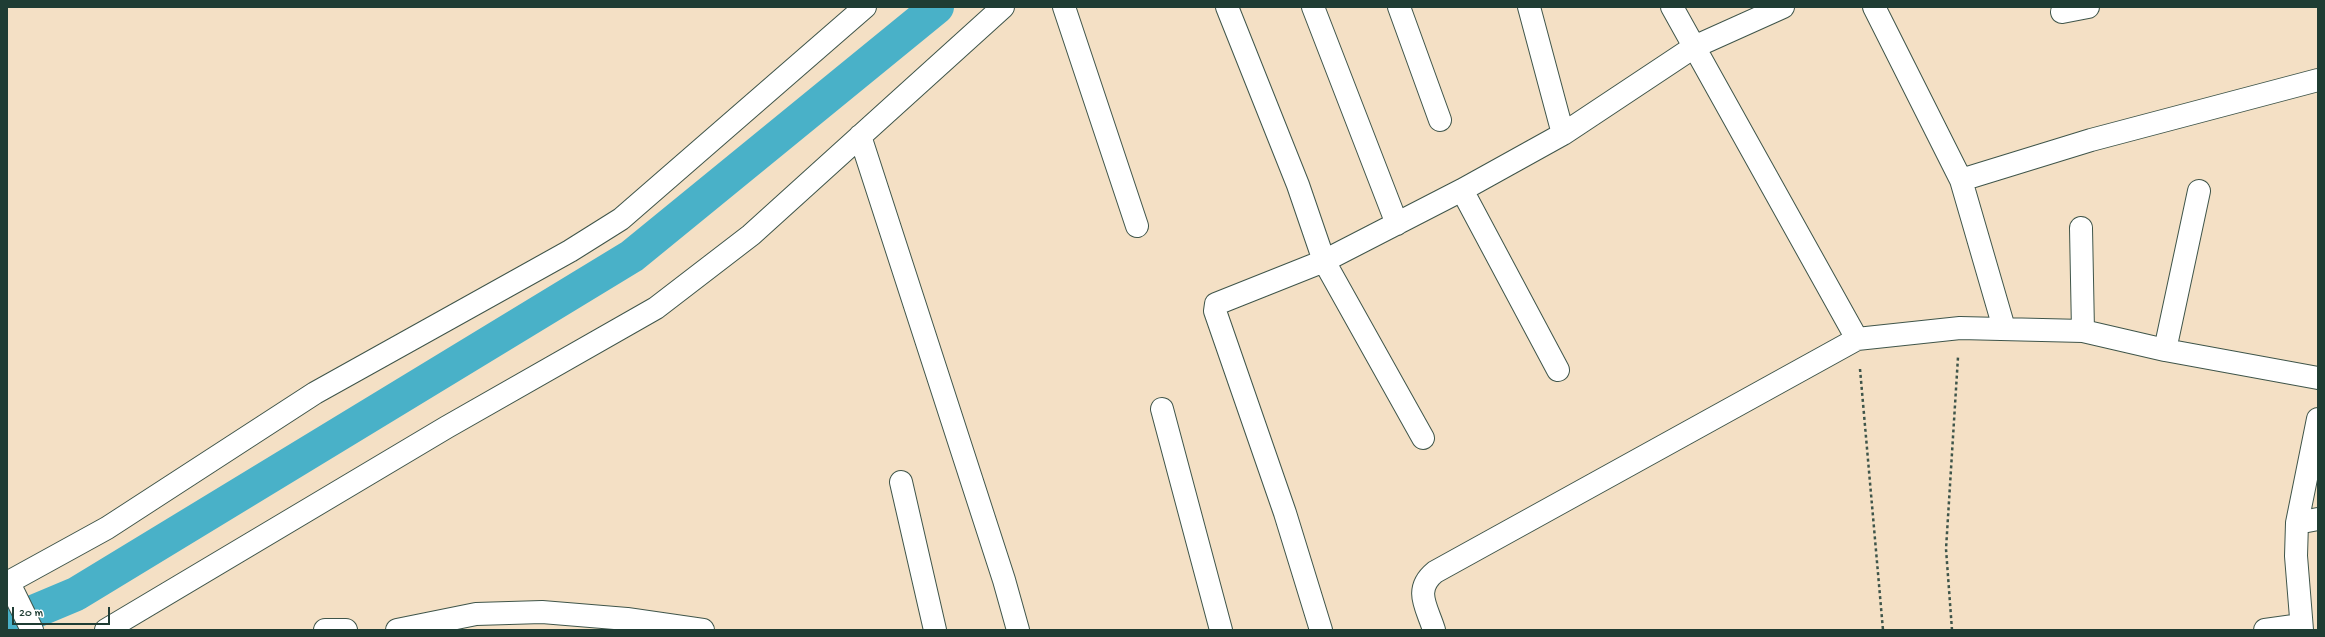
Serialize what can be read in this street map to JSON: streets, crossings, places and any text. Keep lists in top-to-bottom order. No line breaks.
{"scale_bar":"20 m"}
